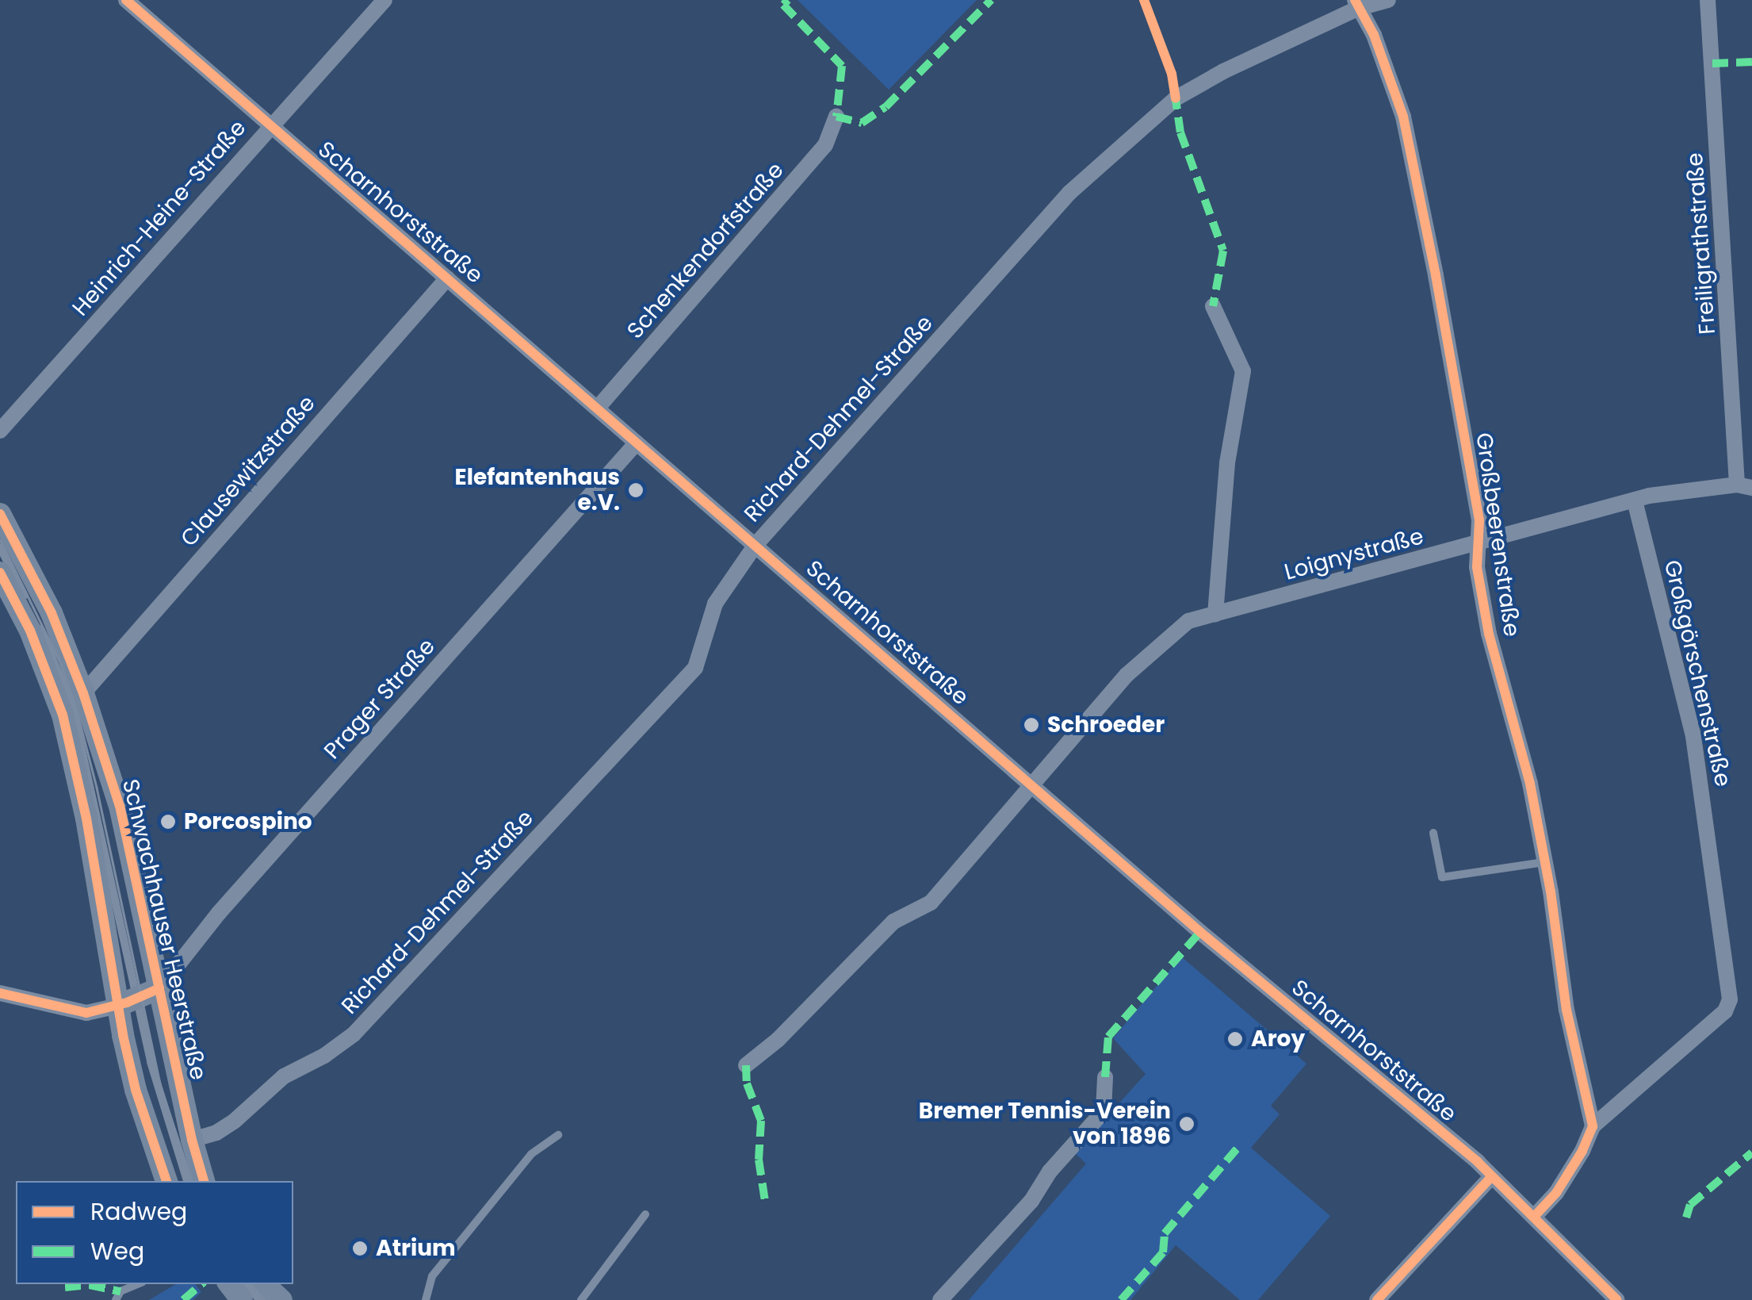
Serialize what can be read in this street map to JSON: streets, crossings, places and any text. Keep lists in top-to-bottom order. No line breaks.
{"streets":{"main road":["Schwachhauser Heerstraße"],"street":["Scharnhorststraße","Heinrich-Heine-Straße","Freiligrathstraße","Schenkendorfstraße","Richard-Dehmel-Straße","Clausewitzstraße","Großbeerenstraße","Loignystraße","Großgörschenstraße","Prager Straße"]},"crossings":[["Scharnhorststraße","Heinrich-Heine-Straße"],["Scharnhorststraße","Schenkendorfstraße"],["Scharnhorststraße","Richard-Dehmel-Straße"],["Scharnhorststraße","Clausewitzstraße"],["Scharnhorststraße","Loignystraße"],["Scharnhorststraße","Prager Straße"],["Freiligrathstraße","Loignystraße"],["Richard-Dehmel-Straße","Großbeerenstraße"],["Richard-Dehmel-Straße","Schwachhauser Heerstraße"],["Clausewitzstraße","Schwachhauser Heerstraße"],["Großbeerenstraße","Loignystraße"],["Großbeerenstraße","Großgörschenstraße"],["Loignystraße","Großgörschenstraße"],["Prager Straße","Schwachhauser Heerstraße"]],"places":["Elefantenhaus e.V.","Schroeder","Porcospino","Aroy","Bremer Tennis-Verein von 1896","Atrium"],"legend":["Radweg","Weg"]}
